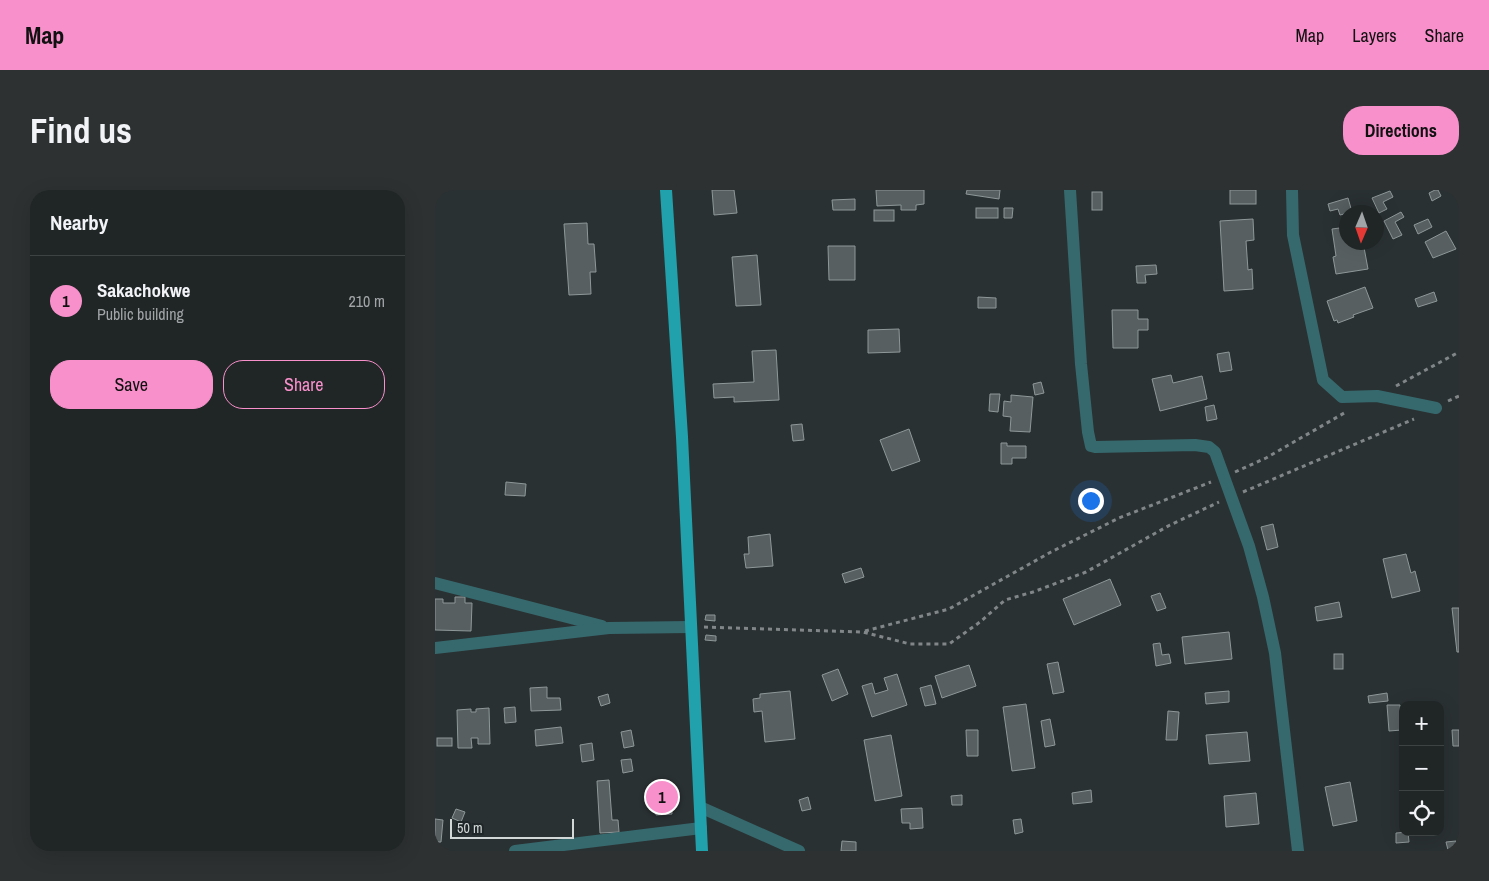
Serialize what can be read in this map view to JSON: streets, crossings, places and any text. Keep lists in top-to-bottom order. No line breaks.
{"scale_bar":"50 m","north":"bottom","page":{"header":"Map","nav":["Map","Layers","Share"],"buttons":["Directions",["Save","Share"]],"title":"Find us","heading":"Nearby","list":[{"mark":"1","name":"Sakachokwe","note":"Public building","value":"210 m"}],"map_buttons":["+","−"],"pins":"1","scale":"50 m"}}
